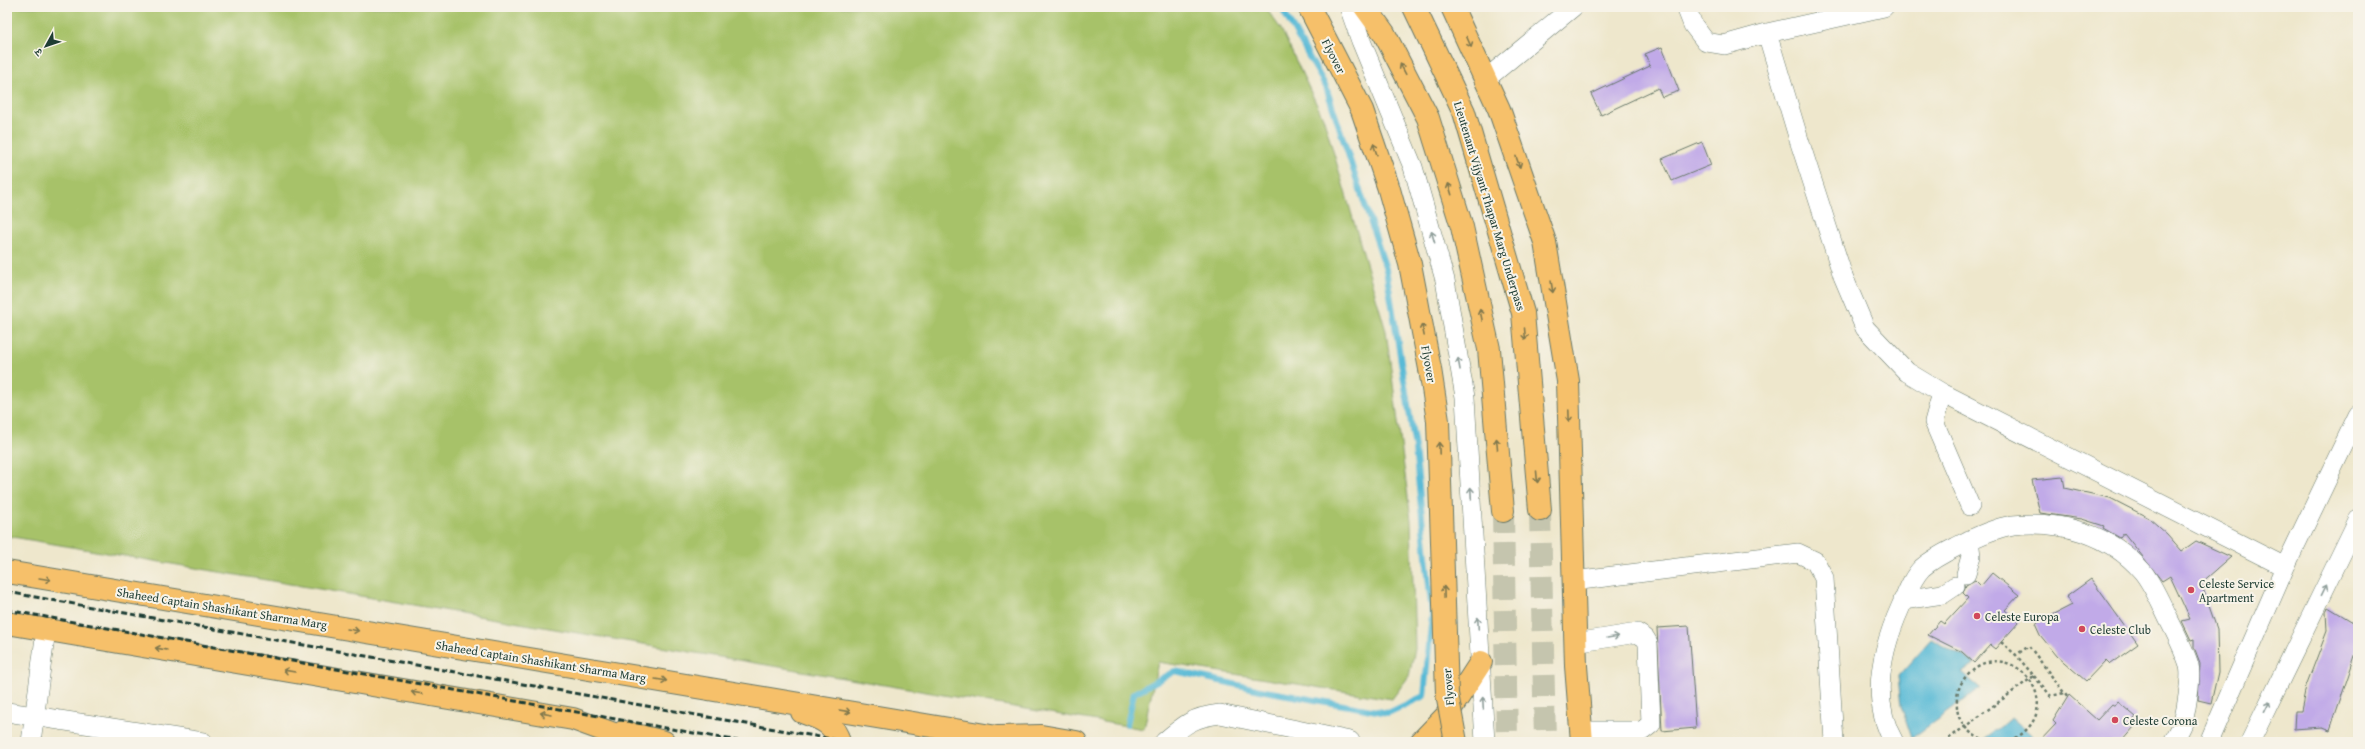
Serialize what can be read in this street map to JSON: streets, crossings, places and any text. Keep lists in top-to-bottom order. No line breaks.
{"streets":{"main road":["Flyover","Lieutenant Vijyant Thapar Marg Underpass","Shaheed Captain Shashikant Sharma Marg"]},"places":["Celeste Service Apartment","Celeste Europa","Celeste Club","Celeste Corona"],"north":"bottom left"}
